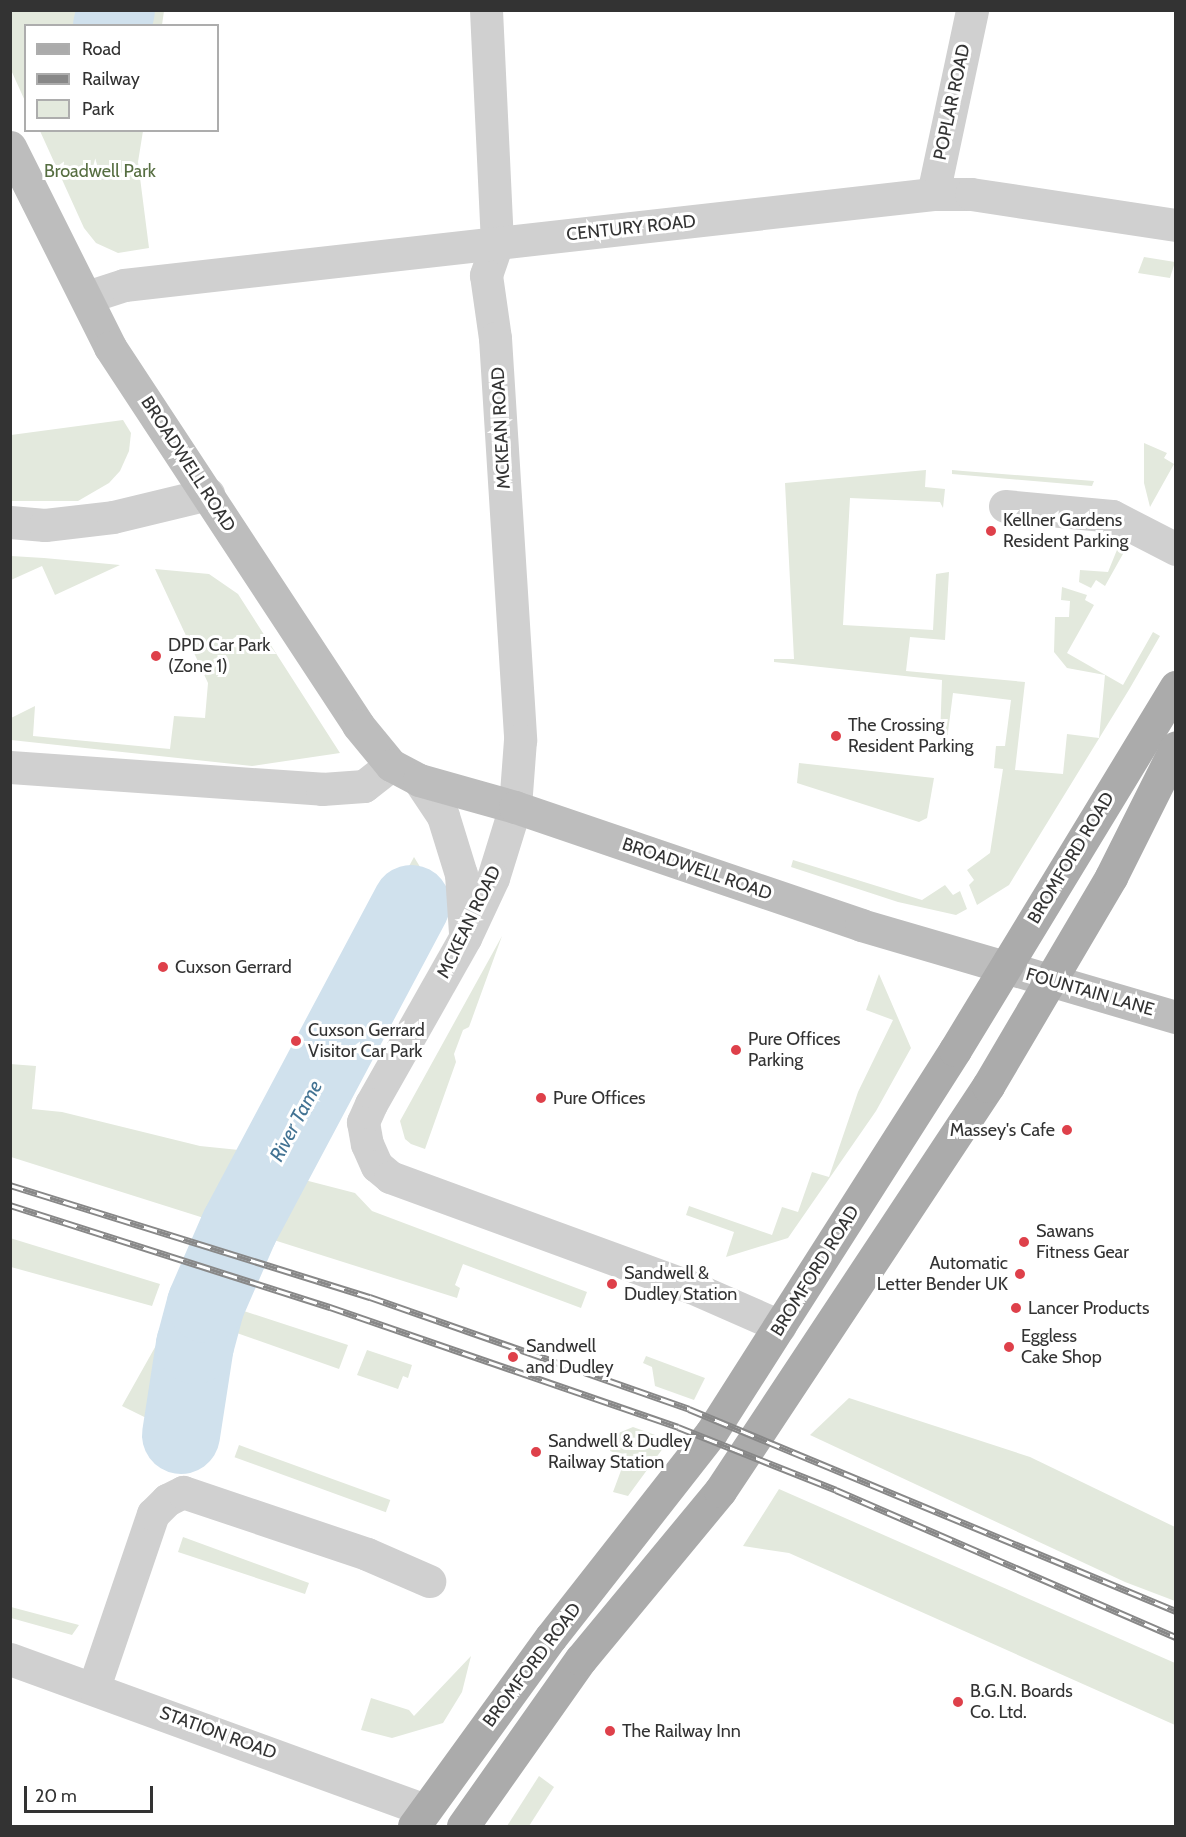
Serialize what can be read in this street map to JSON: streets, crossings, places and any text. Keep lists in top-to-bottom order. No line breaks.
{"streets":{"main road":["BROMFORD ROAD"],"street":["POPLAR ROAD","CENTURY ROAD","MCKEAN ROAD","BROADWELL ROAD","FOUNTAIN LANE","STATION ROAD"]},"crossings":[["POPLAR ROAD","CENTURY ROAD"],["CENTURY ROAD","MCKEAN ROAD"],["CENTURY ROAD","BROADWELL ROAD"],["MCKEAN ROAD","BROADWELL ROAD"],["MCKEAN ROAD","BROMFORD ROAD"],["BROADWELL ROAD","BROMFORD ROAD"],["BROADWELL ROAD","FOUNTAIN LANE"],["BROMFORD ROAD","FOUNTAIN LANE"],["BROMFORD ROAD","STATION ROAD"]],"water":["River Tame"],"parks":["Broadwell Park"],"places":["Kellner Gardens Resident Parking","DPD Car Park (Zone 1)","The Crossing Resident Parking","Cuxson Gerrard","Cuxson Gerrard Visitor Car Park","Pure Offices Parking","Pure Offices","Massey's Cafe","Sawans Fitness Gear","Automatic Letter Bender UK","Sandwell & Dudley Station","Lancer Products","Eggless Cake Shop","Sandwell and Dudley","Sandwell & Dudley Railway Station","B.G.N. Boards Co. Ltd.","The Railway Inn"],"legend":["Road","Railway","Park"],"scale_bar":"20 m"}
